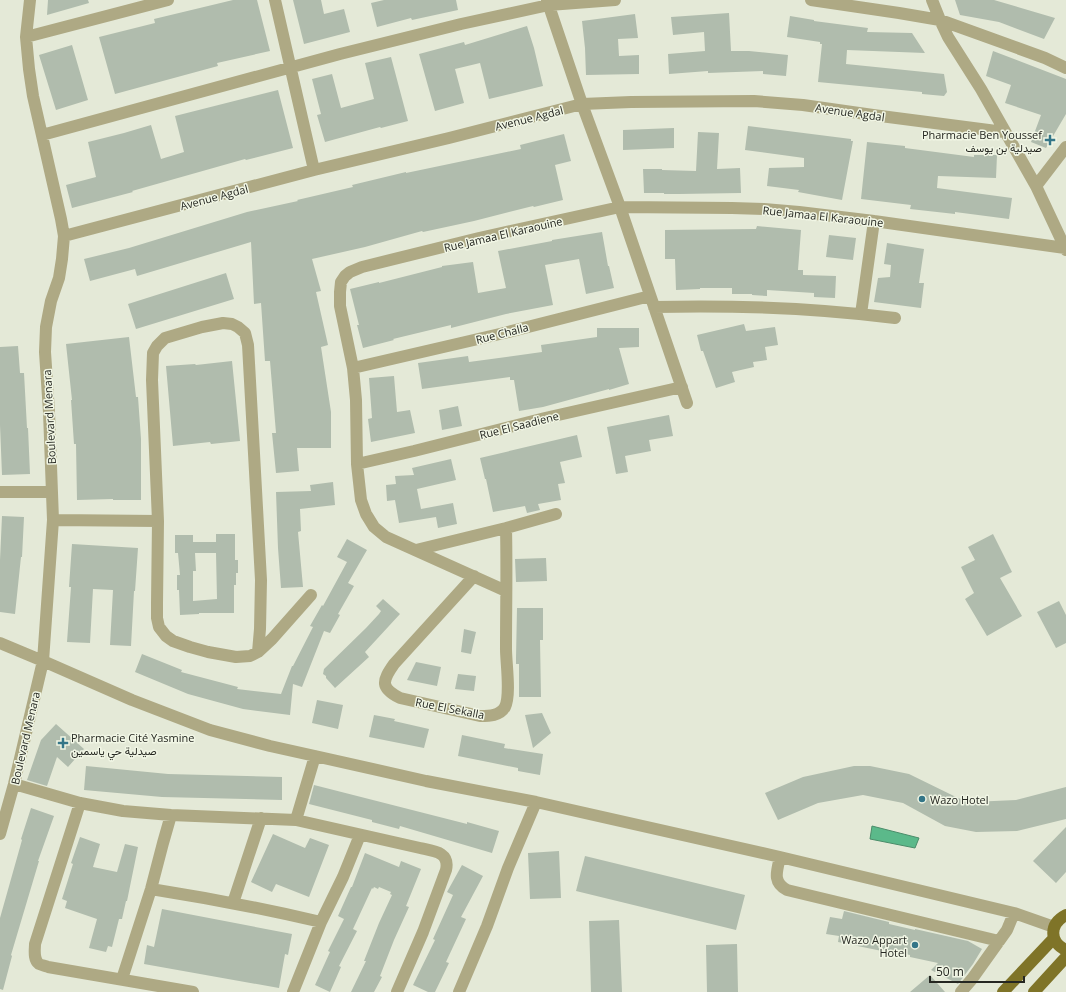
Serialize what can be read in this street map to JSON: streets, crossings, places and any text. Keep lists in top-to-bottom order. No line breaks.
{"streets":{"street":["Avenue Agdal","Rue Jamaa El Karaouine","Rue Challa","Boulevard Menara","Rue El Saadiene","Rue El Sekalla"]},"crossings":[["Avenue Agdal","Boulevard Menara"],["Rue Jamaa El Karaouine","Rue Challa"],["Rue Jamaa El Karaouine","Rue El Saadiene"],["Rue Jamaa El Karaouine","Rue El Sekalla"]],"places":{"health":["Pharmacie Ben Youssef صيدلية بن يوسف","Pharmacie Cité Yasmine صيدلية حي ياسمين"],"other":["Wazo Hotel","Wazo Appart Hotel"]},"scale_bar":"50 m"}
